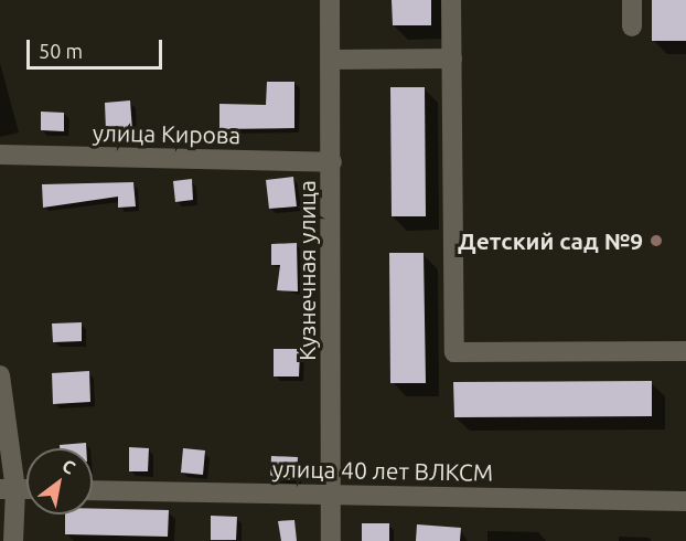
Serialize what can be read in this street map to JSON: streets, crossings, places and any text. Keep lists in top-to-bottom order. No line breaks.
{"streets":{"street":["улица Кирова","Кузнечная улица","улица 40 лет ВЛКСМ"]},"crossings":[["улица Кирова","Кузнечная улица"],["Кузнечная улица","улица 40 лет ВЛКСМ"]],"places":["Детский сад №9"],"scale_bar":"50 m","north":"top right"}
